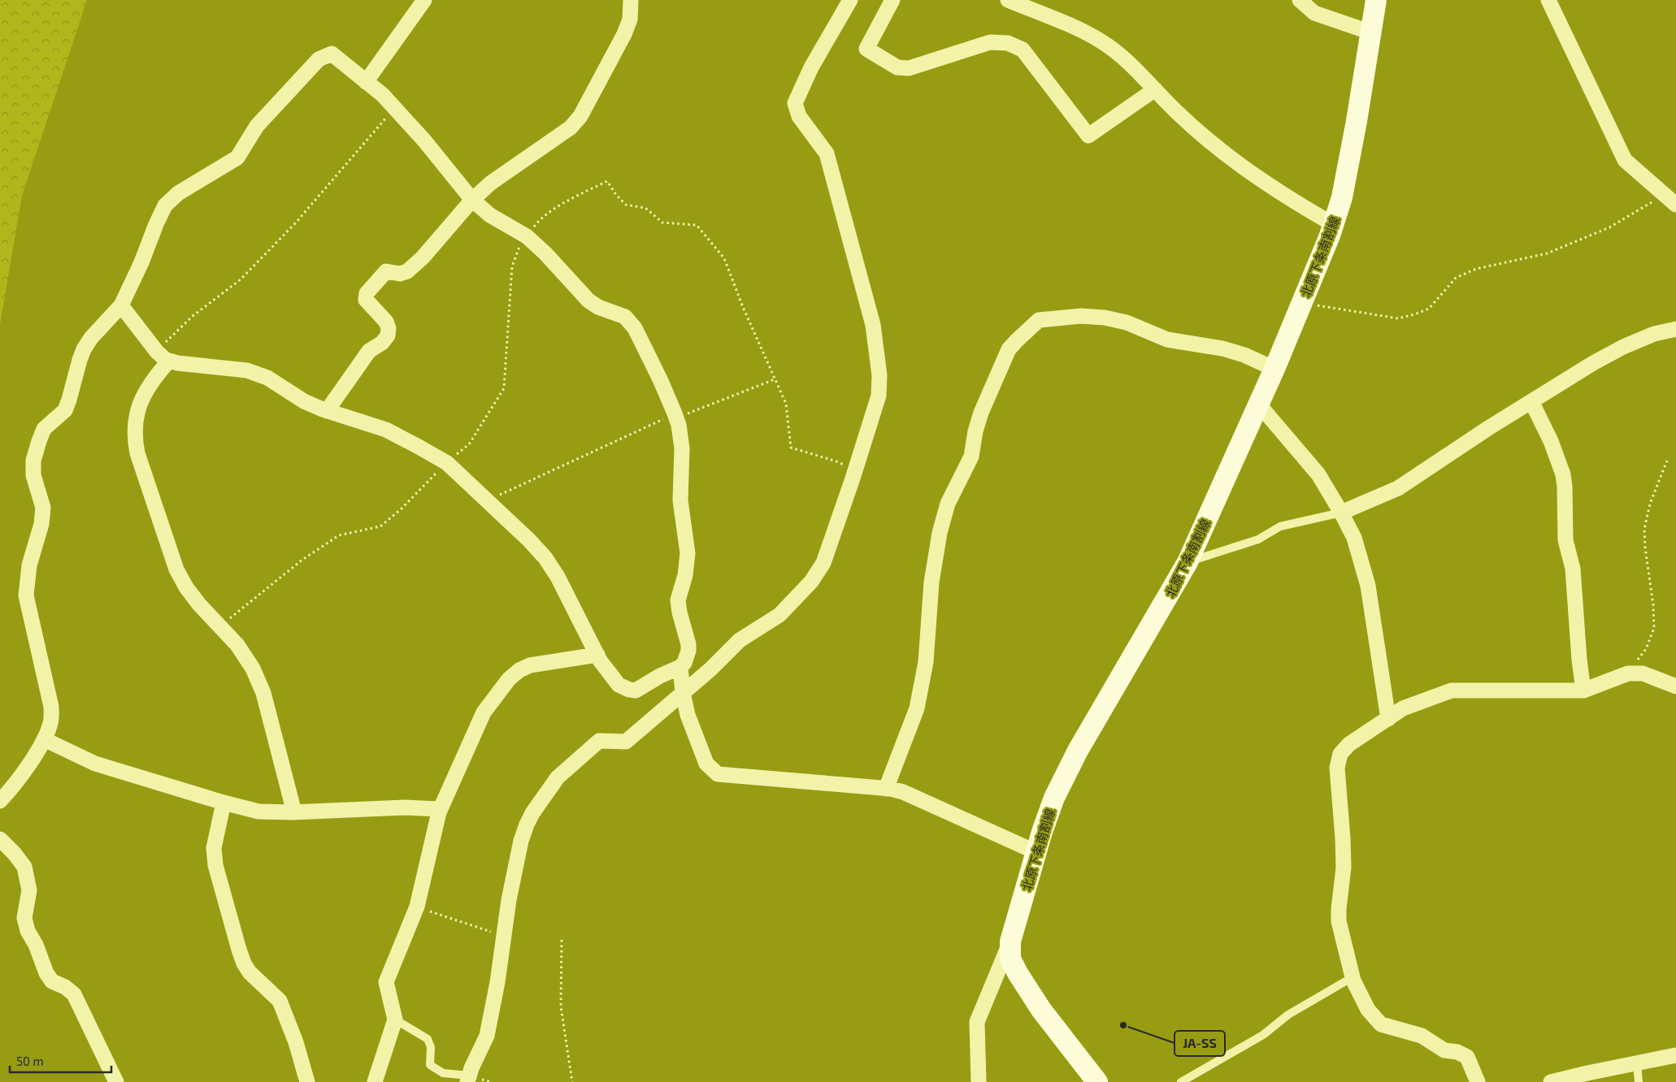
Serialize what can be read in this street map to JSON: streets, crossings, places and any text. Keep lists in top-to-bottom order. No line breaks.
{"streets":{"main road":["北原下条南割線"]},"places":["JA-SS"],"scale_bar":"50 m"}
